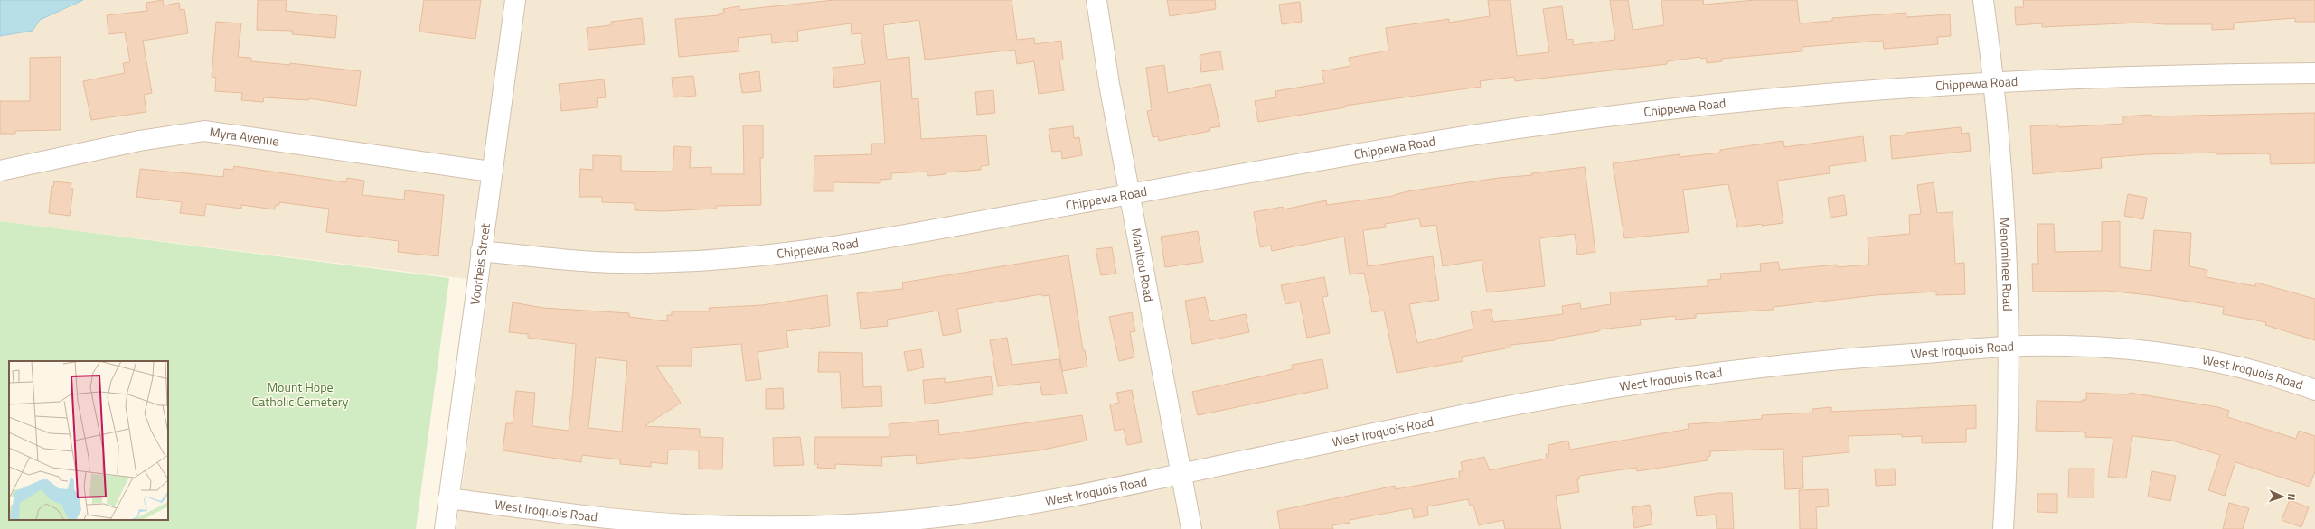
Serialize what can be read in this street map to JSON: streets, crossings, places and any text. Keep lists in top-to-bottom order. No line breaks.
{"streets":{"street":["Chippewa Road","Myra Avenue","Menominee Road","Voorheis Street","Manitou Road","West Iroquois Road"]},"crossings":[["Chippewa Road","Menominee Road"],["Chippewa Road","Voorheis Street"],["Chippewa Road","Manitou Road"],["Myra Avenue","Voorheis Street"],["Menominee Road","West Iroquois Road"],["Voorheis Street","West Iroquois Road"],["Manitou Road","West Iroquois Road"]],"parks":["Mount Hope Catholic Cemetery"],"north":"right"}
